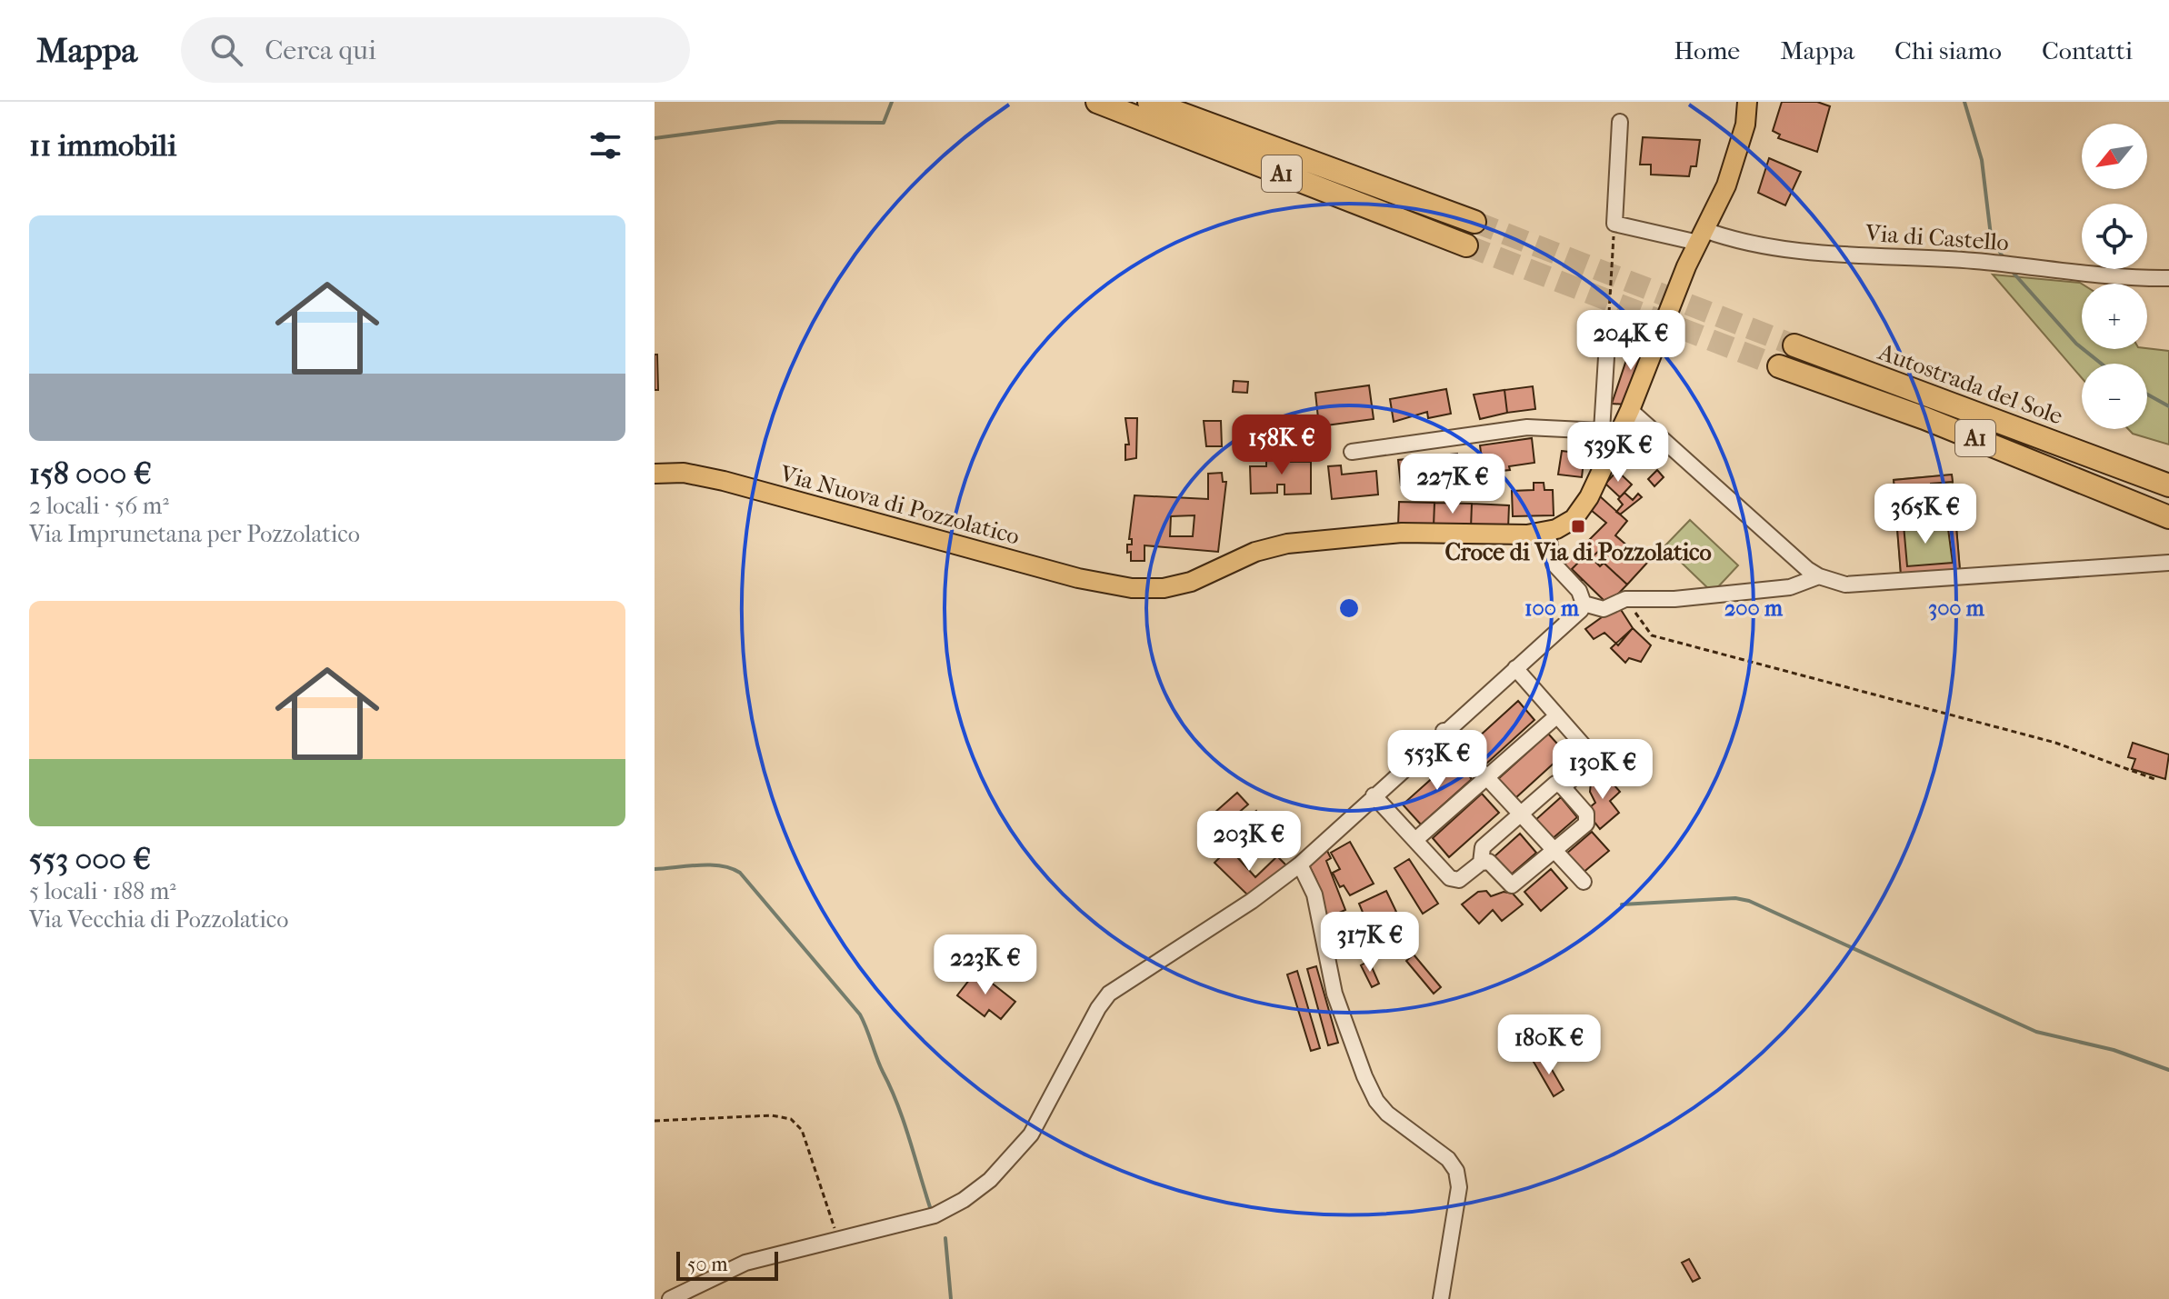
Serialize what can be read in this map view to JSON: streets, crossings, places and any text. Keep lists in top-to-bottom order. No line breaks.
{"streets":{"highway":["A1","Autostrada del Sole"],"main road":["Via Nuova di Pozzolatico"],"street":["Via di Castello"]},"places":{"transit":["Croce di Via di Pozzolatico"]},"scale_bar":"50 m","north":"bottom left","page":{"header":"Mappa","search":"Cerca qui","nav":["Home","Mappa","Chi siamo","Contatti"],"heading":"11 immobili","map_buttons":["+","−"],"list":[{"name":"158 000 €","note":"2 locali · 56 m² · Via Imprunetana per Pozzolatico"},{"name":"553 000 €","note":"5 locali · 188 m² · Via Vecchia di Pozzolatico"}],"price":["204K €","158K €","539K €","227K €","365K €","553K €","130K €","203K €","317K €","223K €","180K €"],"scale":"50 m"},"rings":["100 m","200 m","300 m"]}
